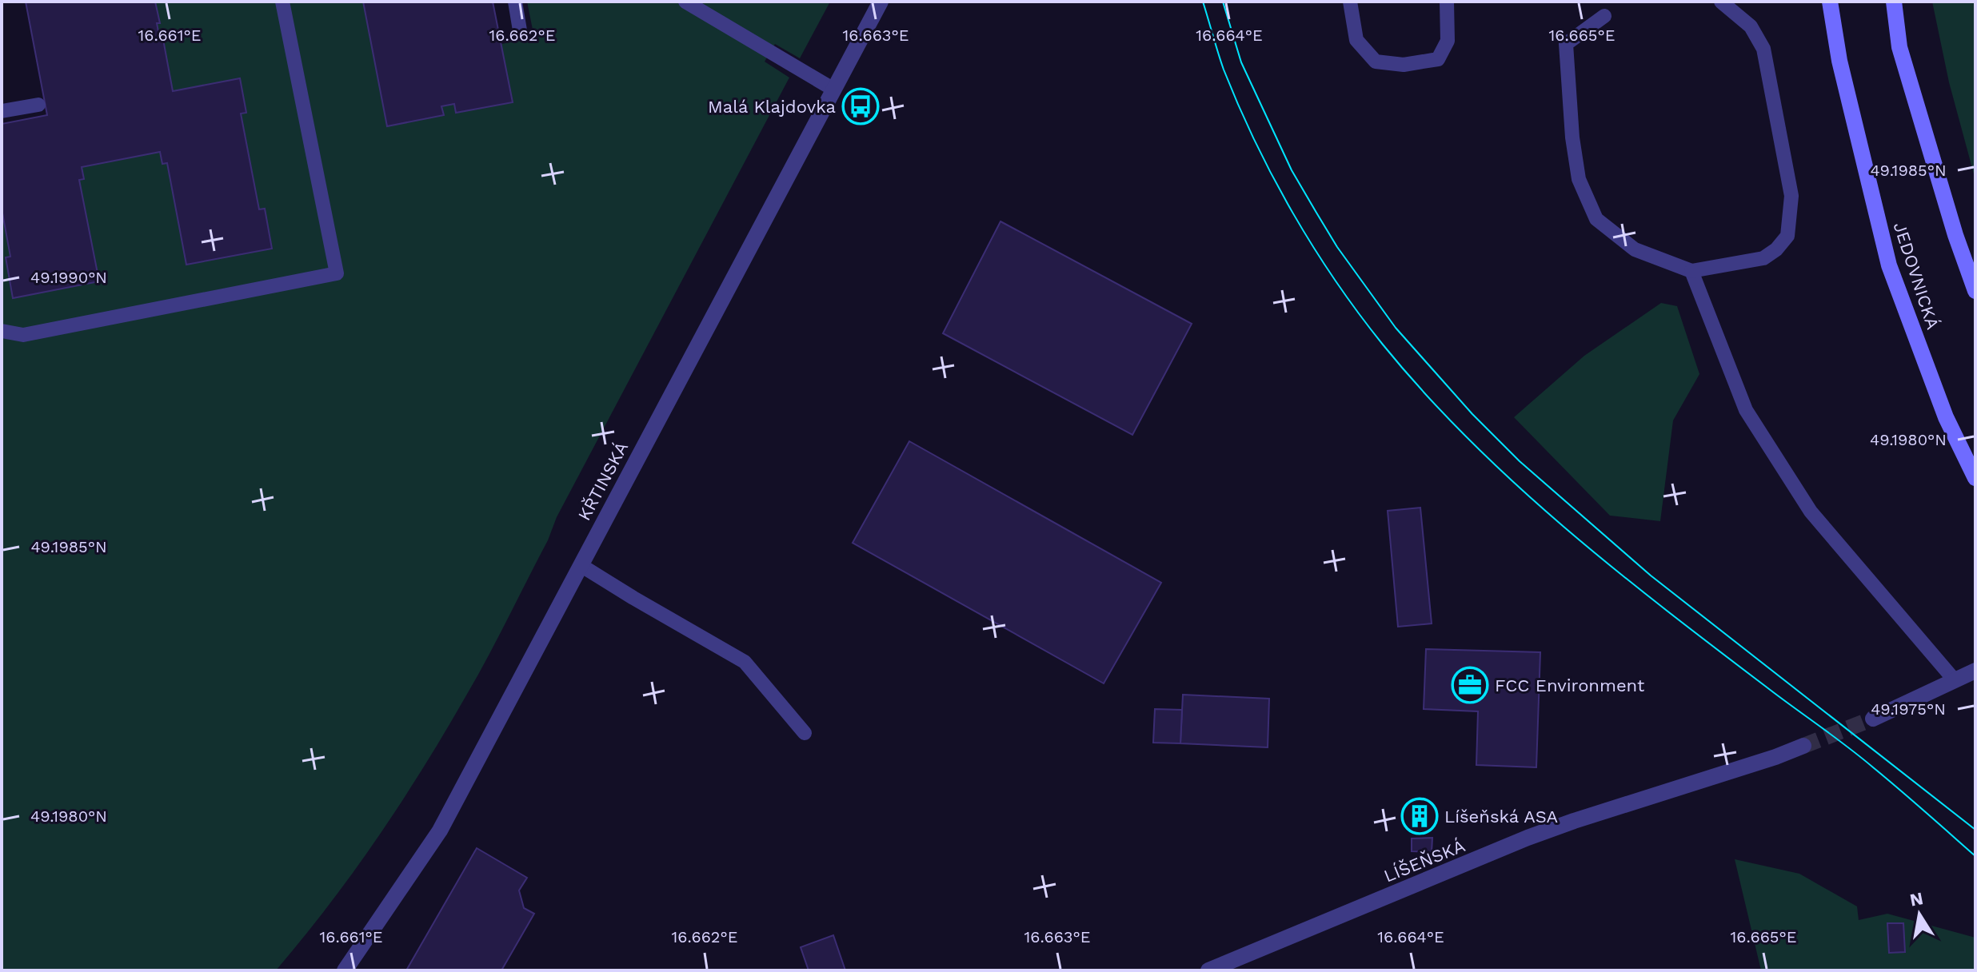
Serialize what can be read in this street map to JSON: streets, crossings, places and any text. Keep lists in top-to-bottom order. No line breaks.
{"streets":{"main road":["JEDOVNICKÁ"],"street":["KŘTINSKÁ","LÍŠEŇSKÁ"]},"places":{"bus stop":["Malá Klajdovka"],"office":["FCC Environment"],"building":["Líšeňská ASA"]},"north":"top","coordinates":["16.661°E","16.662°E","16.663°E","16.664°E","16.665°E","49.1985°N","49.1990°N","49.1980°N","49.1975°N"]}
